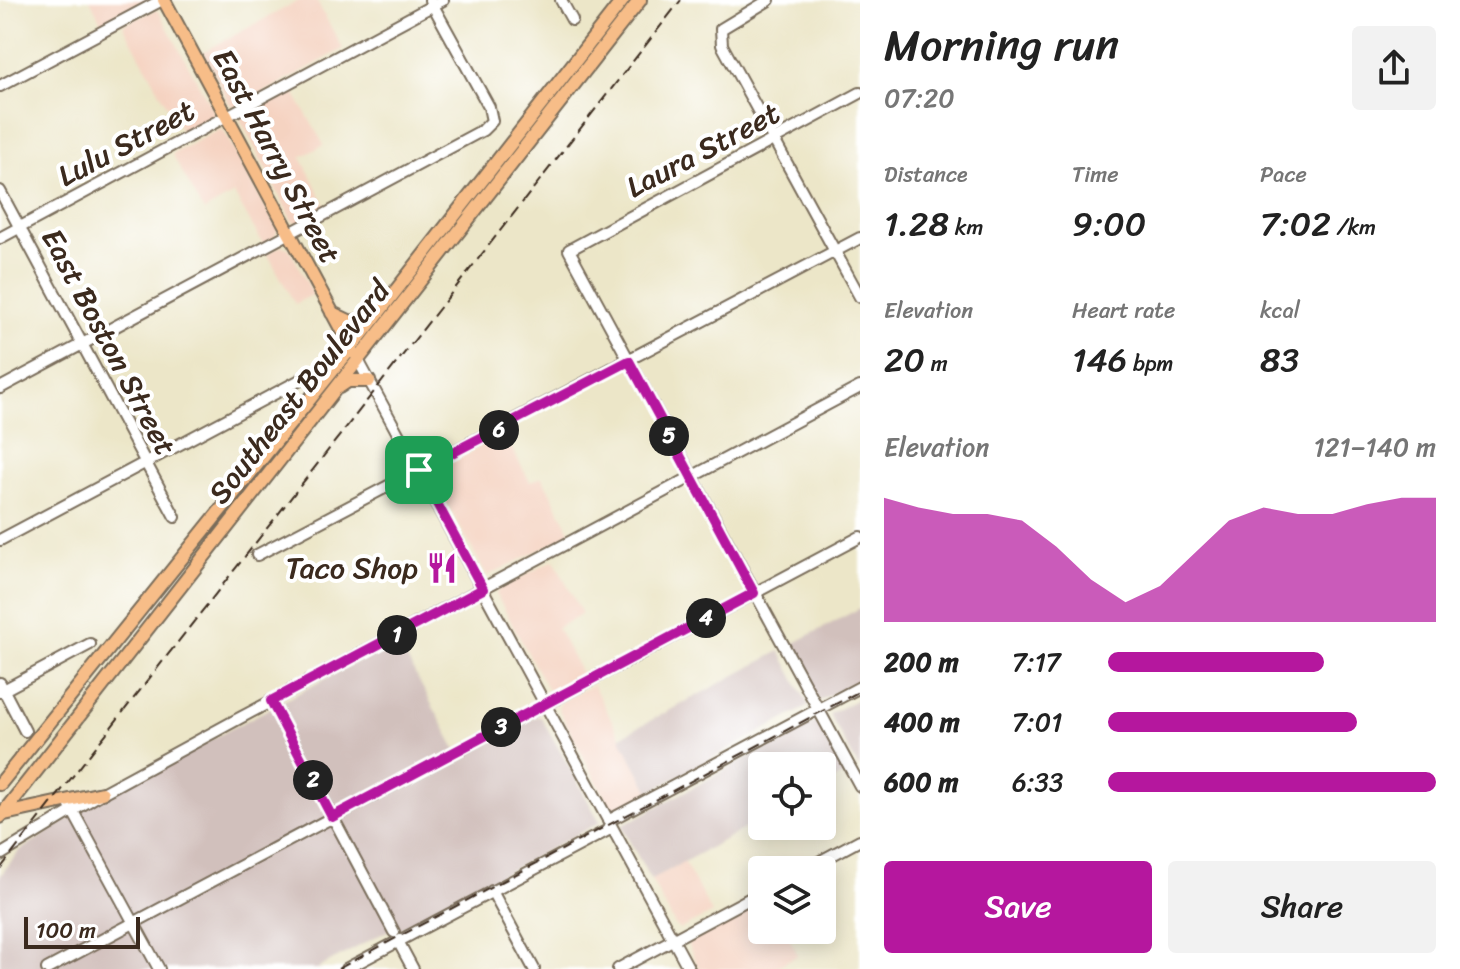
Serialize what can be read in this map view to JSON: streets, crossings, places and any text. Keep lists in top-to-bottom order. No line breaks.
{"streets":{"main road":["East Harry Street","Southeast Boulevard"],"street":["Lulu Street","Laura Street","East Boston Street"]},"crossings":[["Lulu Street","East Harry Street"],["Lulu Street","East Boston Street"],["East Harry Street","Southeast Boulevard"]],"places":{"restaurant":["Taco Shop"]},"scale_bar":"100 m","page":{"heading":["Morning run","07:20"],"stats":[["Distance","1.28 km"],["Time","9:00"],["Pace","7:02 /km"],["Elevation","20 m"],["Heart rate","146 bpm"],["kcal","83"]],"chart":["Elevation","121–140 m"],"pins":["6","5","4","1","3","2"],"list":[{"name":"200 m","note":"7:17"},{"name":"400 m","note":"7:01"},{"name":"600 m","note":"6:33"}],"buttons":["Save","Share"],"scale":"100 m"}}
